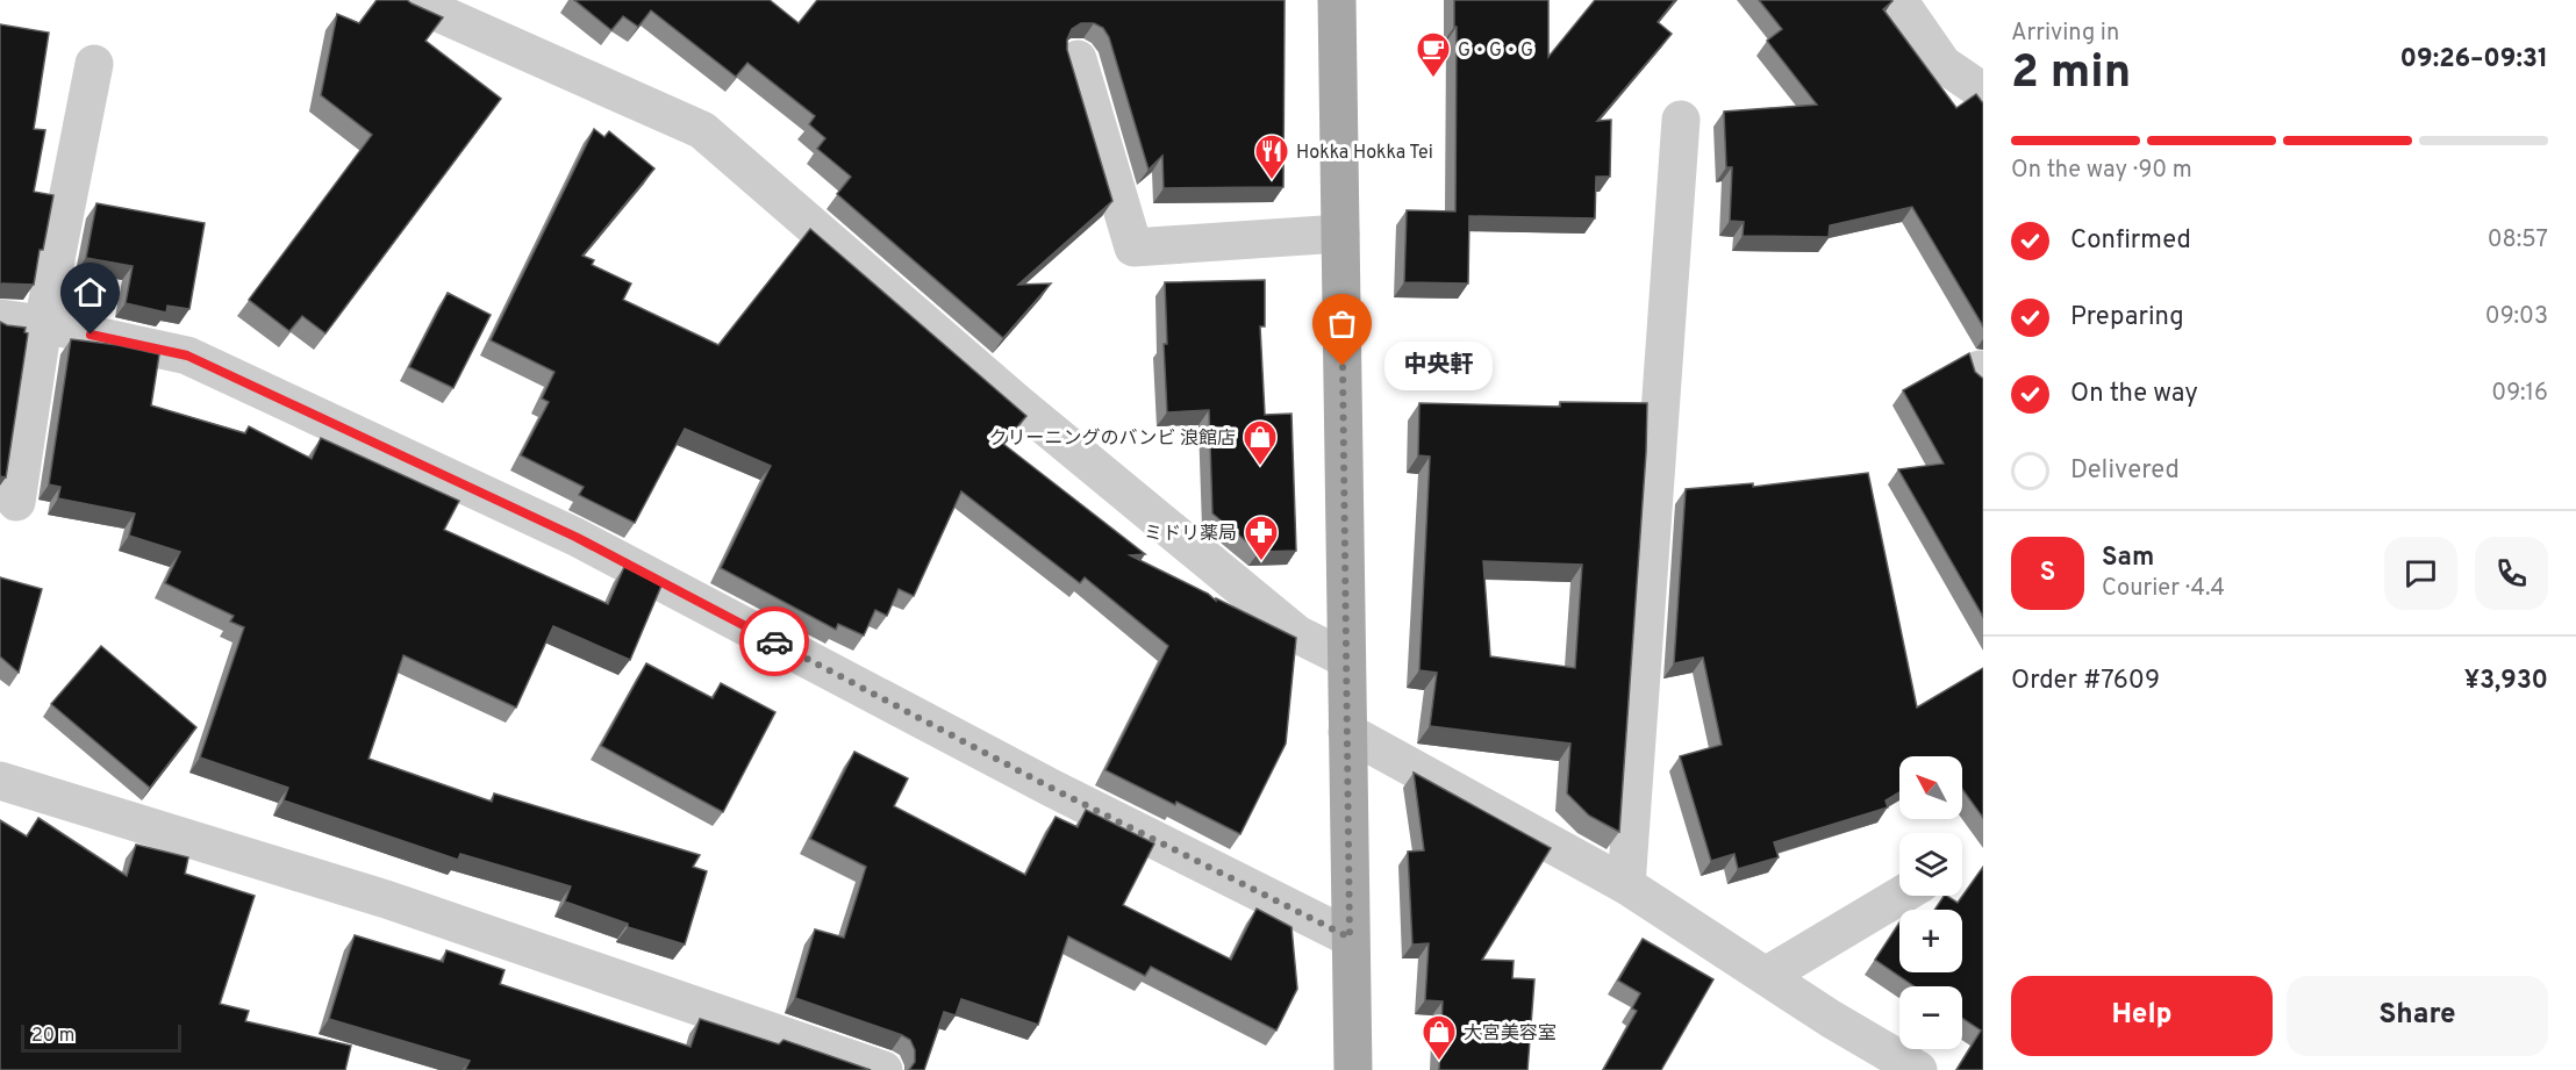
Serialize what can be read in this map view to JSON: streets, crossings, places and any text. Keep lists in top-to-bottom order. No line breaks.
{"places":{"cafe":["G・G・G"],"restaurant":["Hokka Hokka Tei"],"other":["中央軒"],"shop":["クリーニングのバンビ 浪館店","大宮美容室"],"pharmacy":["ミドリ薬局"]},"scale_bar":"20 m","north":"top left","page":{"heading":["2 min","Arriving in","09:26–09:31"],"panel":["Sam","Courier · 4.4","Order #7609","¥3,930"],"bar":"On the way · 90 m","list":[["Confirmed","08:57"],["Preparing","09:03"],["On the way","09:16"],"Delivered"],"bubble":"中央軒","round":"S","map_buttons":["+","−"],"buttons":["Help","Share"],"scale":"20 m"}}
